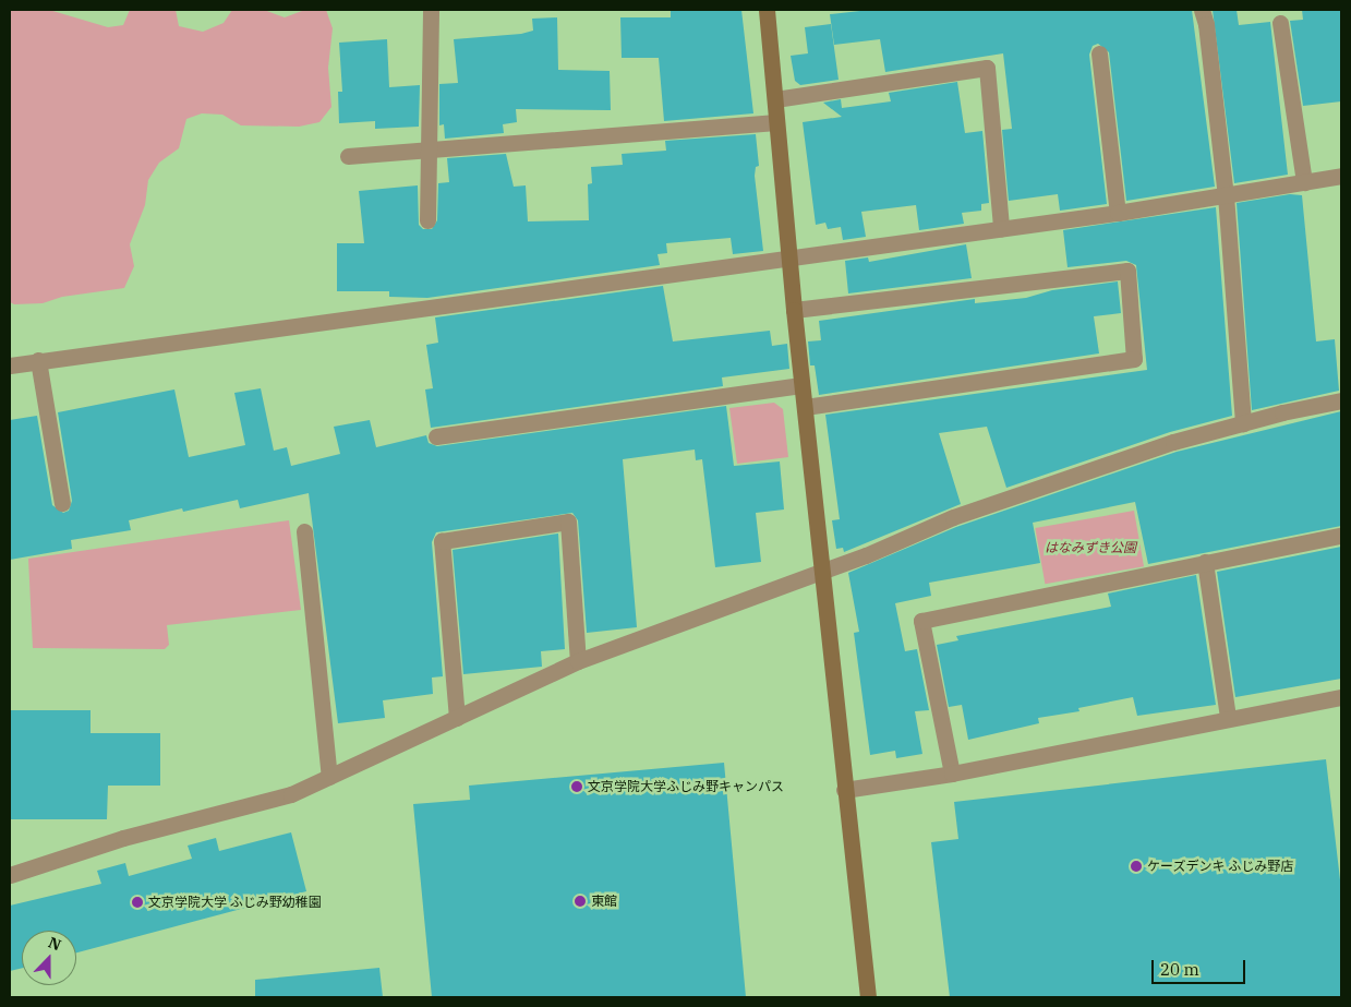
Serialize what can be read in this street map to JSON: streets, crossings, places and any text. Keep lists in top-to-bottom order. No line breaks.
{"parks":["はなみずき公園"],"places":["文京学院大学ふじみ野キャンパス","ケーズデンキ ふじみ野店","東館","文京学院大学 ふじみ野幼稚園"],"scale_bar":"20 m","north":"top"}
